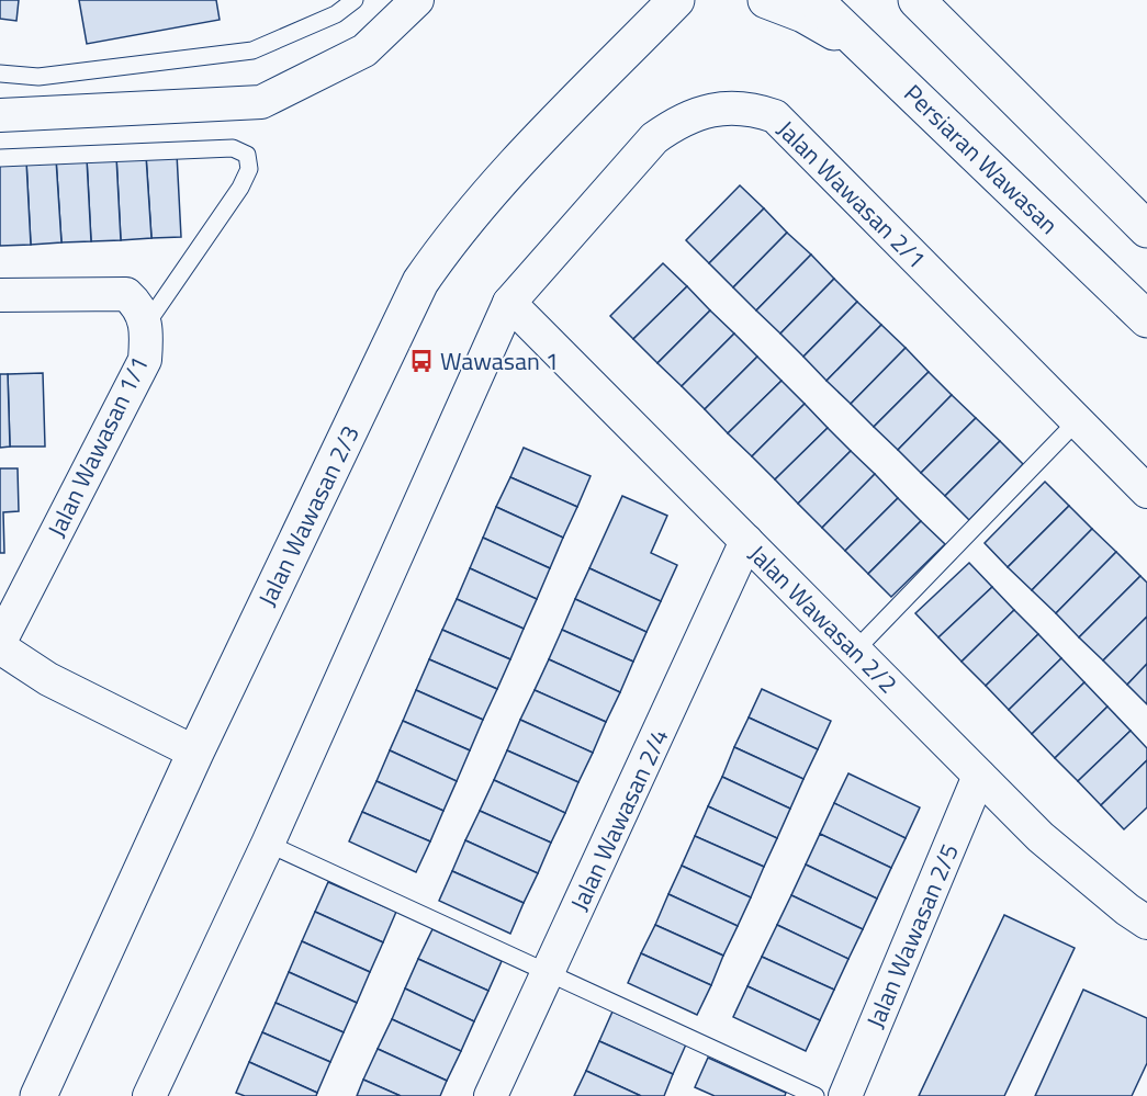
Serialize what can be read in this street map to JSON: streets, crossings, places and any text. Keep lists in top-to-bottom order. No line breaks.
{"streets":{"street":["Persiaran Wawasan","Jalan Wawasan 2/1","Jalan Wawasan 1/1","Jalan Wawasan 2/3","Jalan Wawasan 2/2","Jalan Wawasan 2/4","Jalan Wawasan 2/5"]},"crossings":[["Jalan Wawasan 2/1","Jalan Wawasan 2/2"],["Jalan Wawasan 2/2","Jalan Wawasan 2/4"],["Jalan Wawasan 2/2","Jalan Wawasan 2/5"]],"places":{"bus stop":["Wawasan 1"]}}
